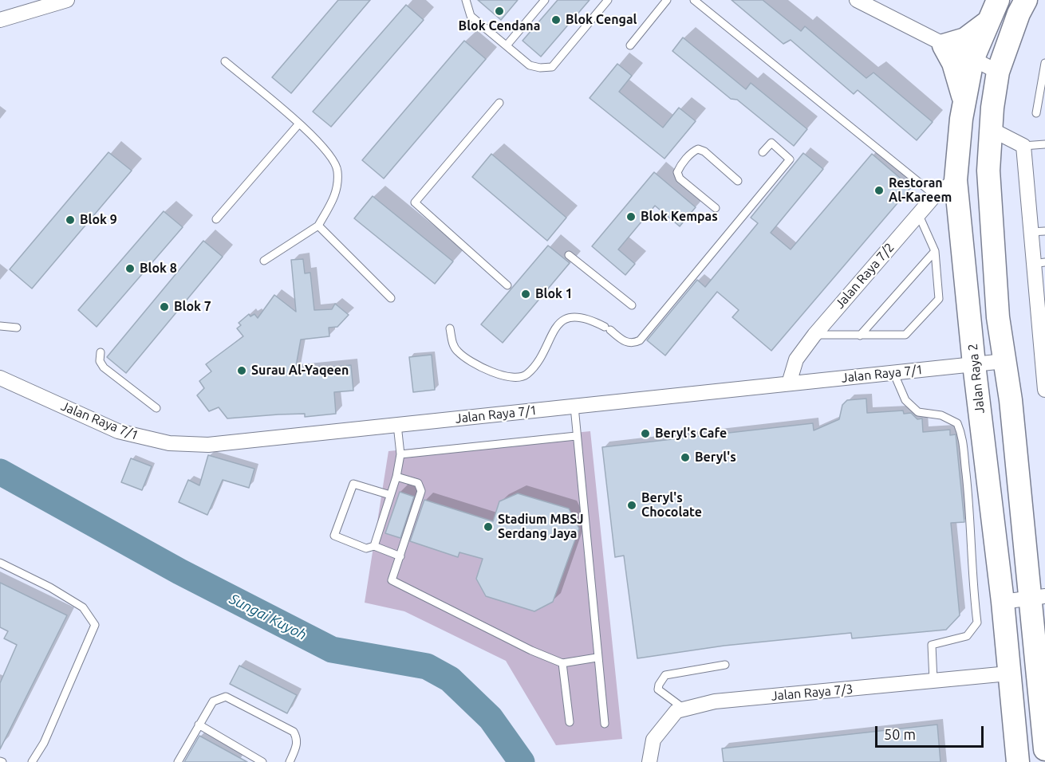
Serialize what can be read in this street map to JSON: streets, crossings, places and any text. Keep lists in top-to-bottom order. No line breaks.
{"streets":{"main road":["Jalan Raya 2"],"street":["Jalan Raya 7/2","Jalan Raya 7/1","Jalan Raya 7/3"]},"crossings":[["Jalan Raya 7/2","Jalan Raya 7/1"],["Jalan Raya 7/2","Jalan Raya 2"],["Jalan Raya 7/1","Jalan Raya 2"],["Jalan Raya 2","Jalan Raya 7/3"]],"water":["Sungai Kuyoh"],"places":["Blok Cendana","Blok Cengal","Restoran Al-Kareem","Blok Kempas","Blok 9","Blok 8","Blok 1","Blok 7","Surau Al-Yaqeen","Beryl's Cafe","Beryl's","Beryl's Chocolate","Stadium MBSJ Serdang Jaya"],"scale_bar":"50 m"}
